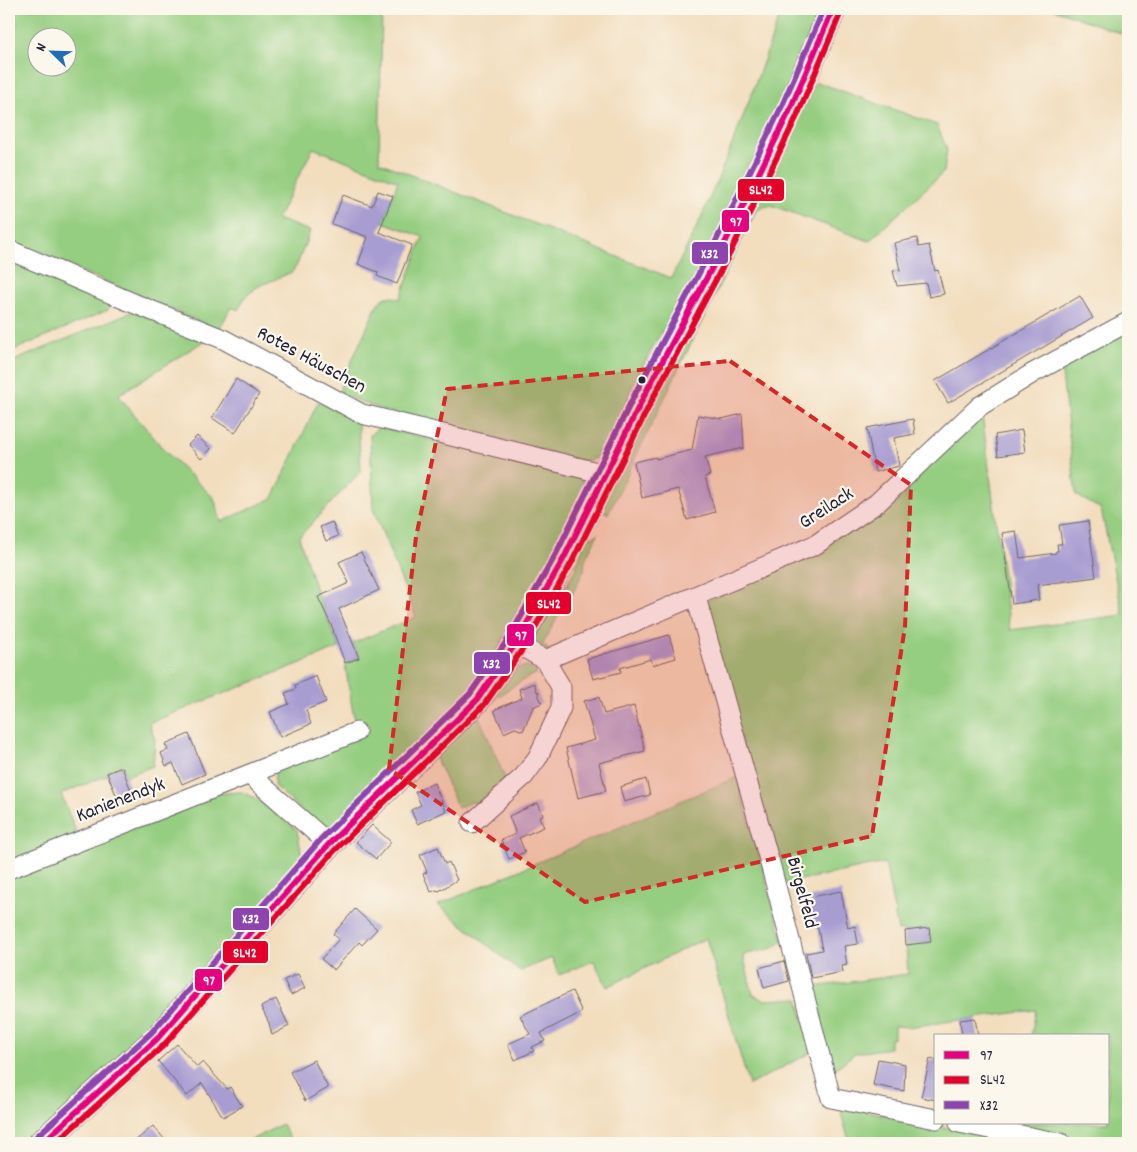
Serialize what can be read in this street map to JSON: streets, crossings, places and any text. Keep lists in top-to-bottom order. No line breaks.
{"streets":{"street":["Rotes Häuschen","Greilack","Kanienendyk","Birgelfeld"]},"crossings":[["Greilack","Birgelfeld"]],"lines":["transit line 97","transit line X32","transit line SL42"],"legend":["97","SL42","X32"],"north":"top left"}
